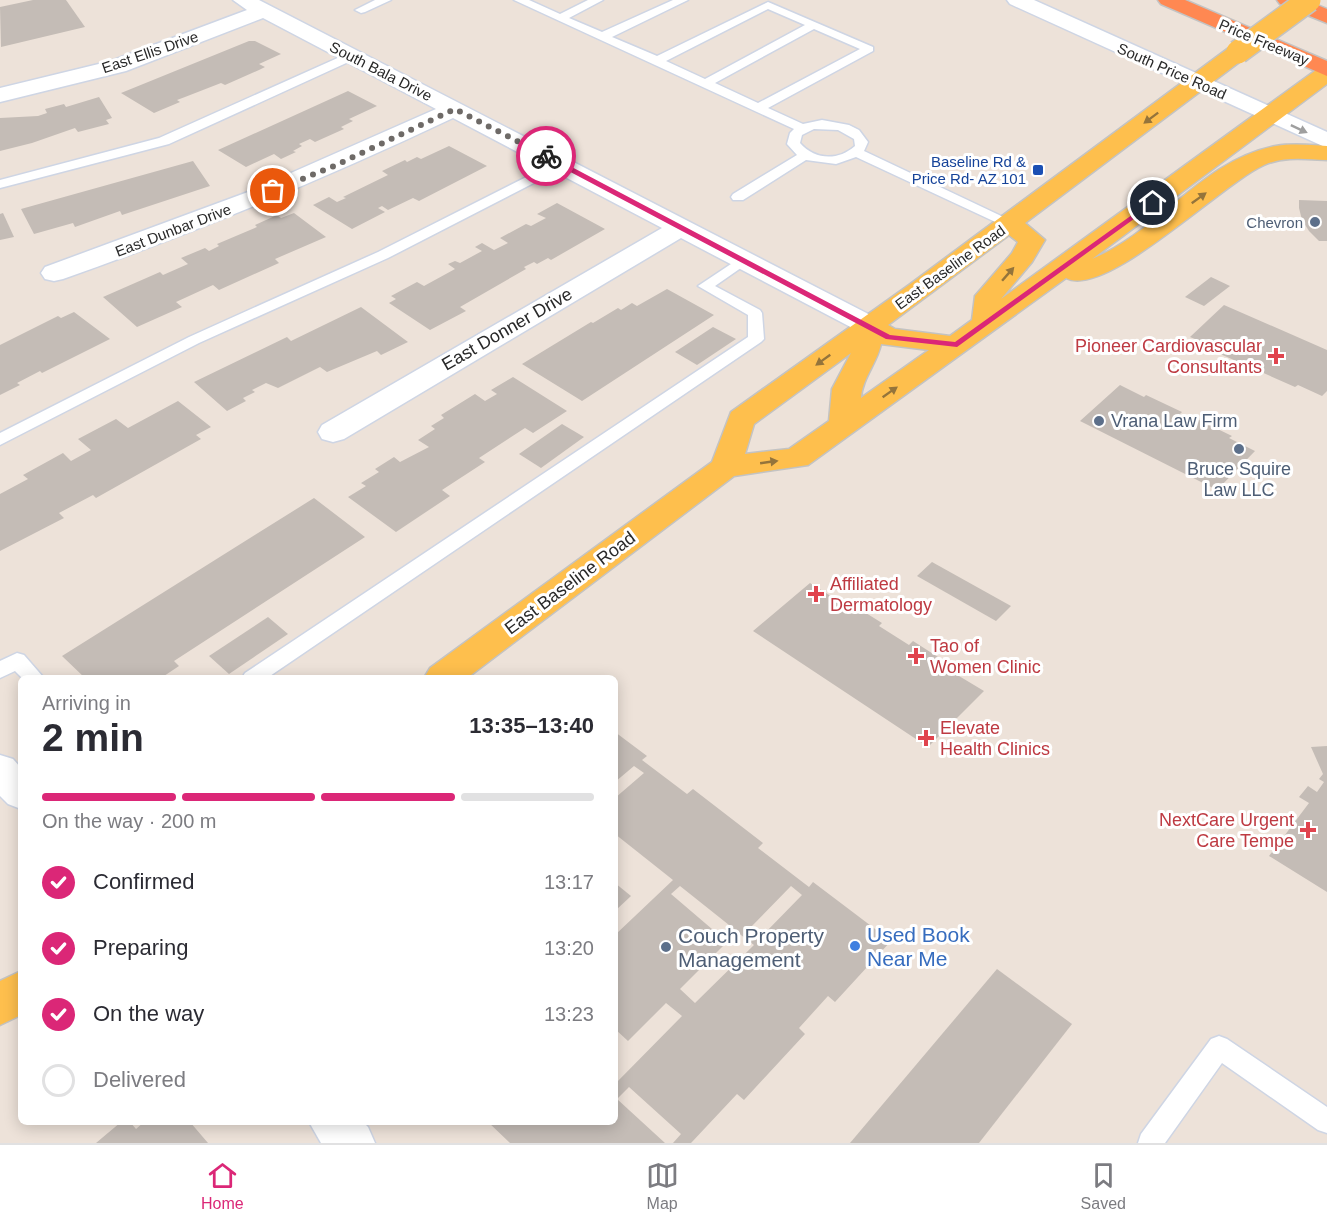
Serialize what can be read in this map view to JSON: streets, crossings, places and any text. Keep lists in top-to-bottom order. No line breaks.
{"streets":{"highway":["Price Freeway"],"main road":["East Baseline Road"],"street":["East Ellis Drive","South Bala Drive","South Price Road","East Dunbar Drive","East Donner Drive"]},"crossings":[["Price Freeway","East Baseline Road"],["East Ellis Drive","South Bala Drive"],["South Bala Drive","East Dunbar Drive"],["South Bala Drive","East Baseline Road"],["South Bala Drive","East Donner Drive"],["South Price Road","East Baseline Road"]],"places":{"transit":["Baseline Rd & Price Rd- AZ 101"],"other":["Chevron","Vrana Law Firm","Bruce Squire Law LLC","Used Book Near Me","Couch Property Management"],"health":["Pioneer Cardiovascular Consultants","Affiliated Dermatology","Tao of Women Clinic","Elevate Health Clinics","NextCare Urgent Care Tempe"]},"page":{"heading":["2 min","Arriving in","13:35–13:40"],"bar":"On the way · 200 m","list":[["Confirmed","13:17"],["Preparing","13:20"],["On the way","13:23"],"Delivered"],"tabs":["Home","Map","Saved"]}}
